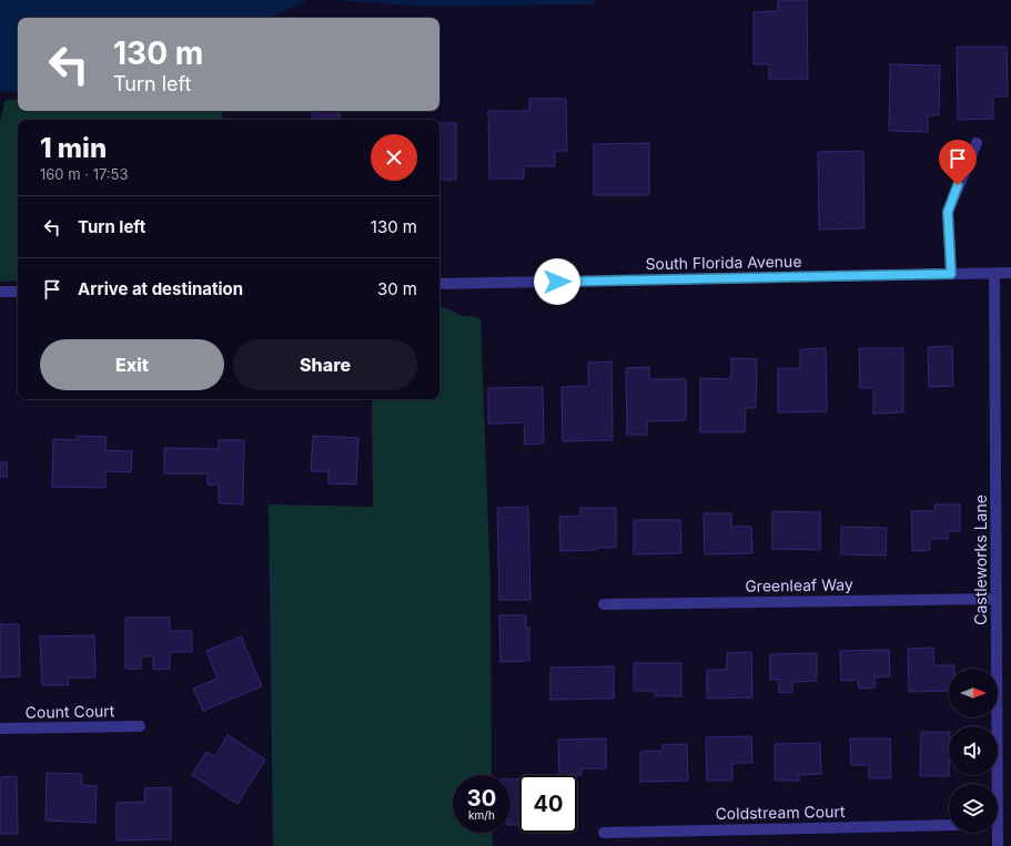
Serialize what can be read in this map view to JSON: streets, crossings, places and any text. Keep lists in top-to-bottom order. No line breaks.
{"streets":{"street":["South Florida Avenue","Castleworks Lane","Greenleaf Way","Count Court","Coldstream Court"]},"crossings":[["South Florida Avenue","Castleworks Lane"],["Castleworks Lane","Greenleaf Way"]],"north":"right","page":{"turn":["130 m","Turn left"],"heading":["1 min","160 m · 17:53"],"list":[{"name":"Turn left","value":"130 m"},{"name":"Arrive at destination","value":"30 m"}],"buttons":["Exit","Share"],"speed":"30 km/h","limit":"40"}}
